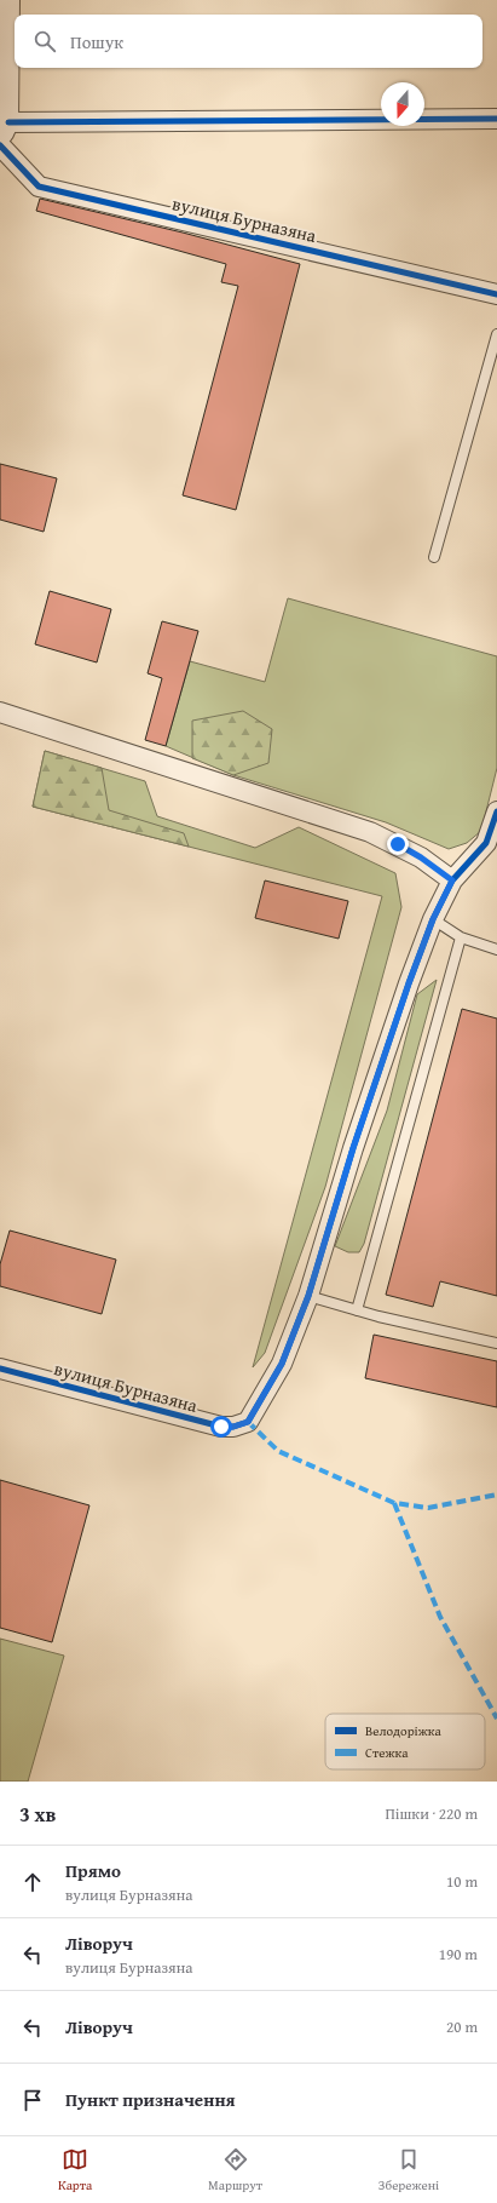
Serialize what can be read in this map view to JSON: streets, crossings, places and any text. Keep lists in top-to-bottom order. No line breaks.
{"streets":{"street":["вулиця Бурназяна"]},"legend":["Велодоріжка","Стежка"],"north":"bottom","page":{"search":"Пошук","heading":["3 хв","Пішки · 220 m"],"list":[["Прямо","вулиця Бурназяна","10 m"],["Ліворуч","вулиця Бурназяна","190 m"],["Ліворуч","20 m"],"Пункт призначення"],"nav":["Карта","Маршрут","Збережені"]}}
